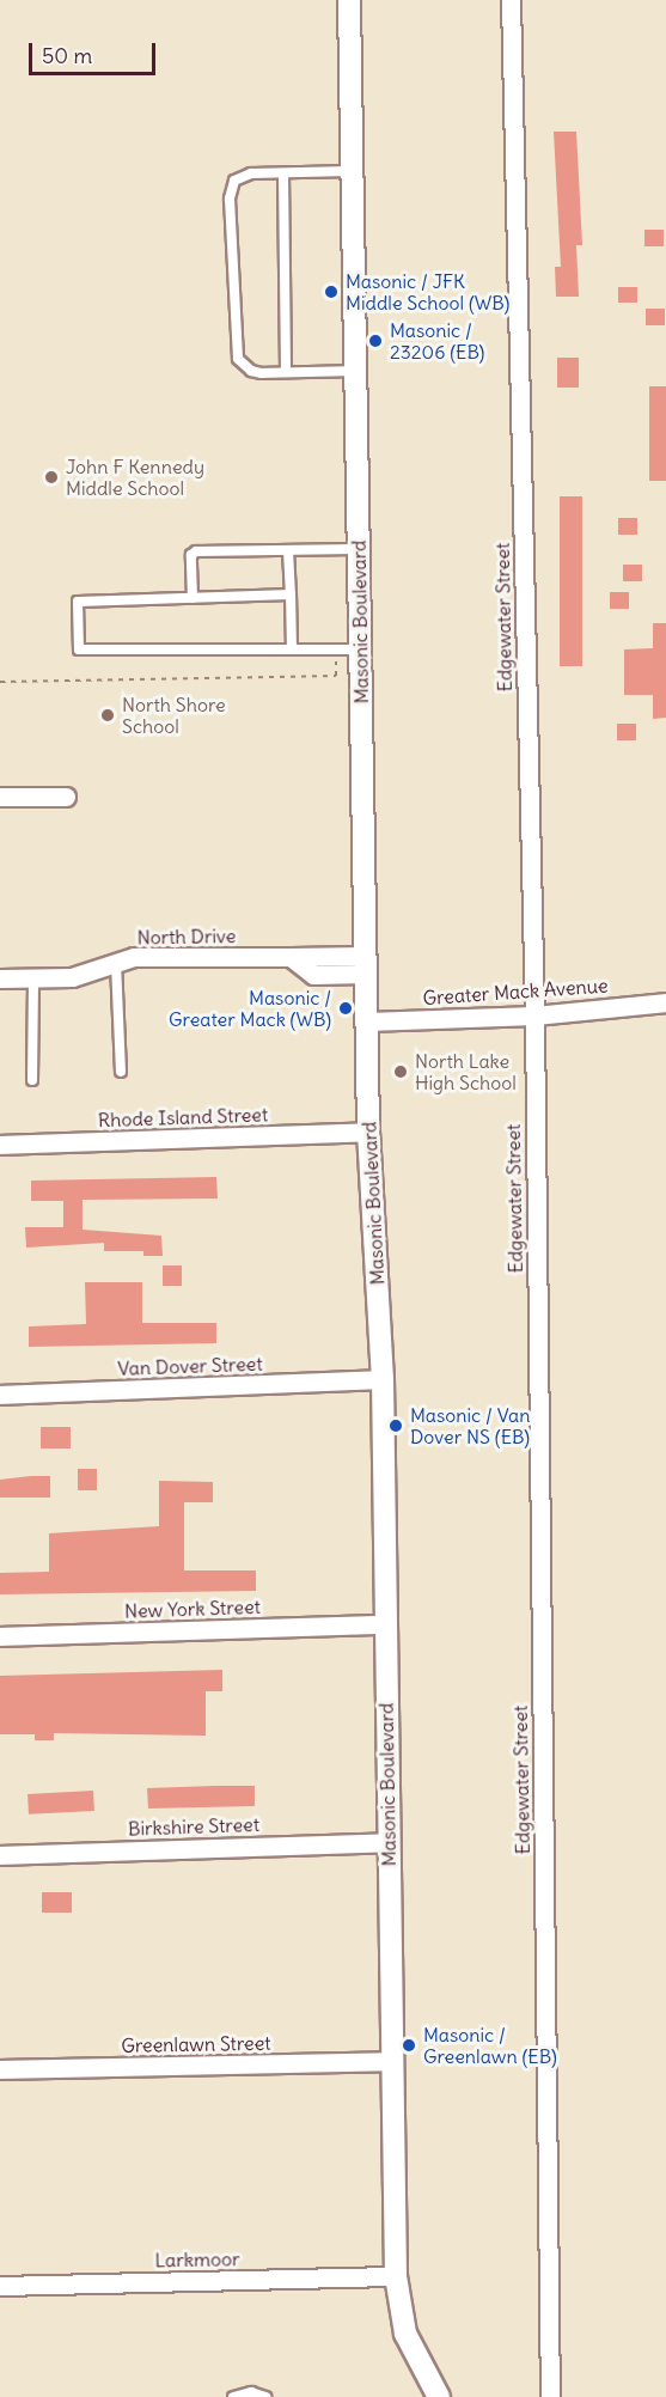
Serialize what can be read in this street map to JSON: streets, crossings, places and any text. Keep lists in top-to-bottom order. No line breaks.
{"streets":{"street":["Edgewater Street","Masonic Boulevard","North Drive","Greater Mack Avenue","Rhode Island Street","Van Dover Street","New York Street","Birkshire Street","Greenlawn Street","Larkmoor"]},"crossings":[["Edgewater Street","Greater Mack Avenue"],["Masonic Boulevard","North Drive"],["Masonic Boulevard","Greater Mack Avenue"],["Masonic Boulevard","Rhode Island Street"],["Masonic Boulevard","Van Dover Street"],["Masonic Boulevard","New York Street"],["Masonic Boulevard","Birkshire Street"],["Masonic Boulevard","Greenlawn Street"],["Masonic Boulevard","Larkmoor"]],"places":["Masonic / JFK Middle School (WB)","Masonic / 23206 (EB)","John F Kennedy Middle School","North Shore School","Masonic / Greater Mack (WB)","North Lake High School","Masonic / Van Dover NS (EB)","Masonic / Greenlawn (EB)"],"scale_bar":"50 m"}
